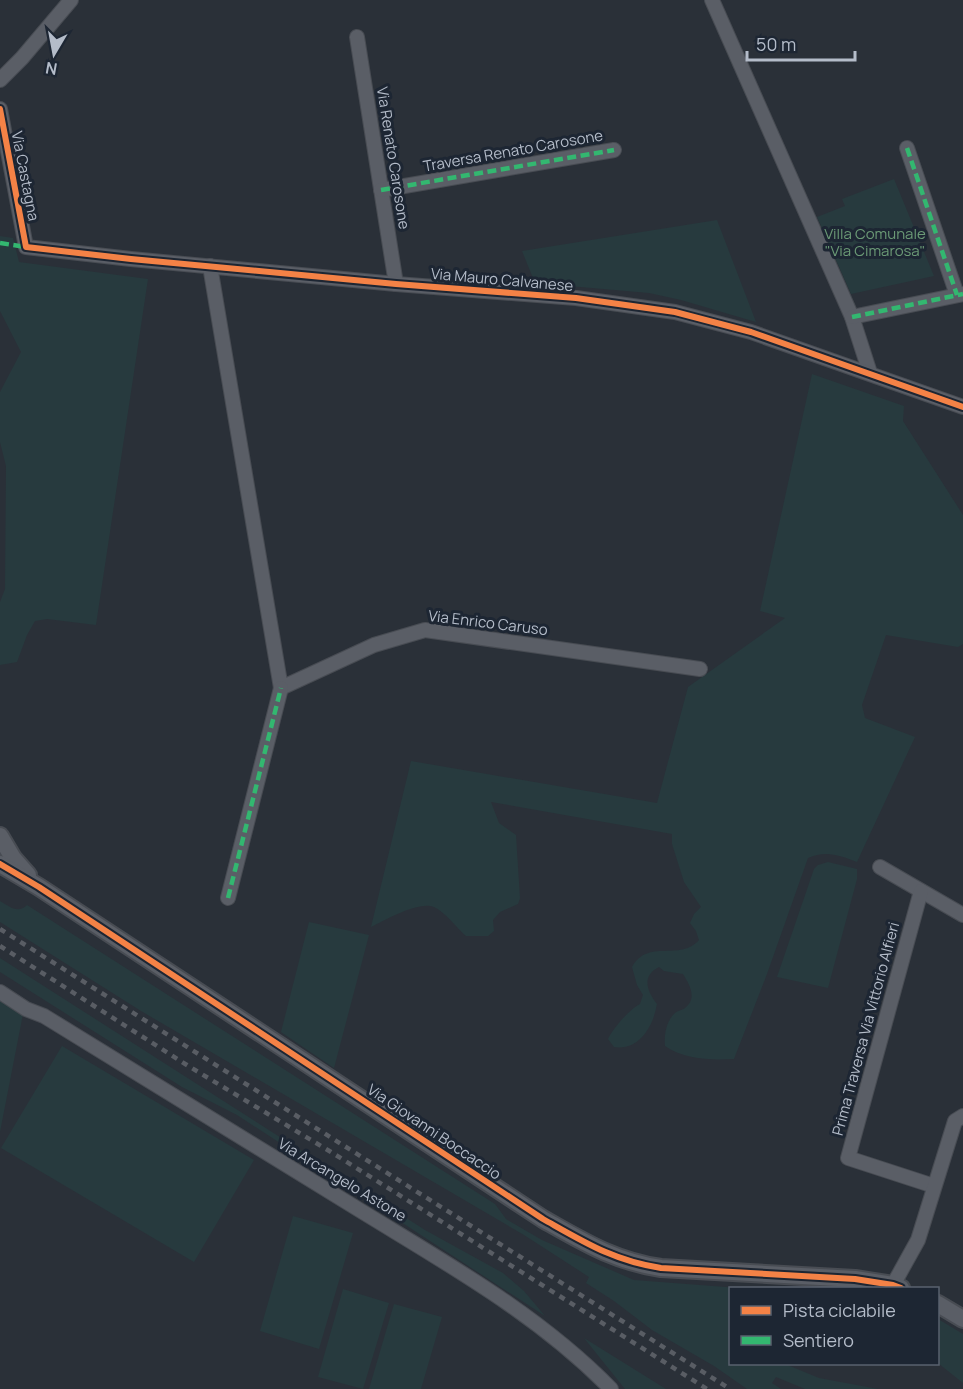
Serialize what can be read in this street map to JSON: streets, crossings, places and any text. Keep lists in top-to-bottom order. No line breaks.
{"streets":{"street":["Traversa Renato Carosone","Via Renato Carosone","Via Castagna","Via Mauro Calvanese","Via Enrico Caruso","Prima Traversa Via Vittorio Alfieri","Via Giovanni Boccaccio","Via Arcangelo Astone"]},"crossings":[["Traversa Renato Carosone","Via Renato Carosone"],["Via Renato Carosone","Via Mauro Calvanese"],["Via Castagna","Via Mauro Calvanese"]],"parks":["Villa Comunale \"Via Cimarosa\""],"legend":["Pista ciclabile","Sentiero"],"scale_bar":"50 m","north":"bottom"}
